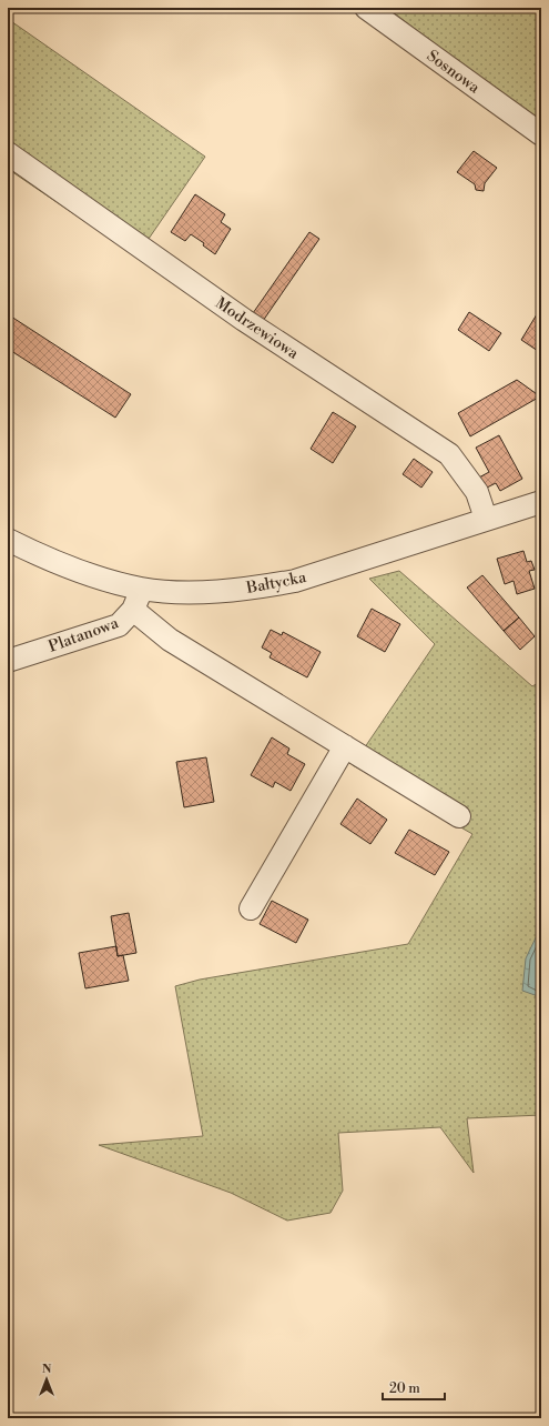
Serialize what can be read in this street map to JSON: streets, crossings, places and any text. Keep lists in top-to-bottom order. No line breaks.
{"streets":{"street":["Sosnowa","Modrzewiowa","Bałtycka","Platanowa"]},"crossings":[["Modrzewiowa","Bałtycka"],["Bałtycka","Platanowa"]],"scale_bar":"20 m","north":"top"}
